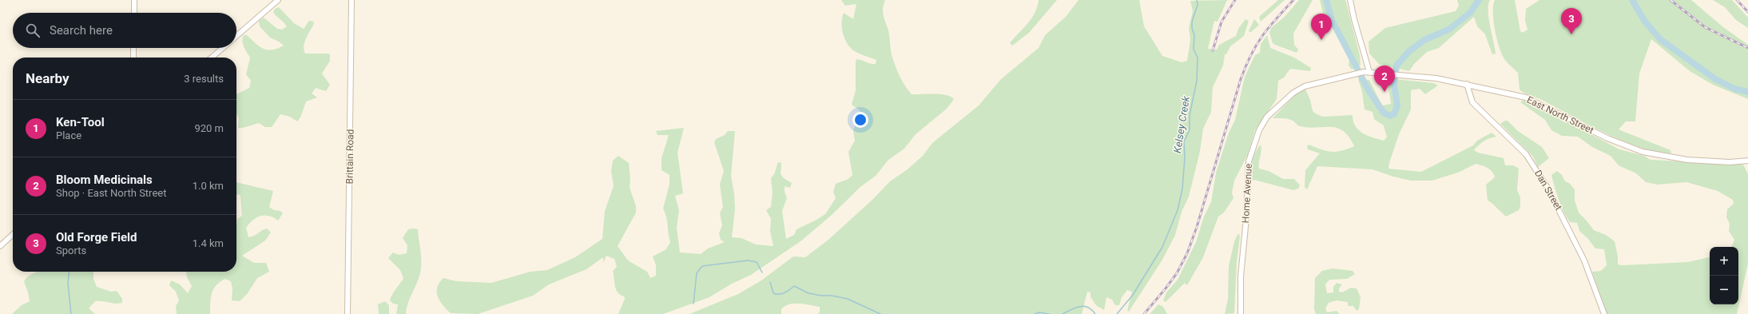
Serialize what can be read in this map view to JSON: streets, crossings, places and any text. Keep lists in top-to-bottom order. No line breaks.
{"streets":{"street":["East North Street","Brittain Road","Dan Street","Home Avenue"]},"crossings":[["East North Street","Dan Street"],["East North Street","Home Avenue"]],"water":["Kelsey Creek"],"page":{"pins":["3","1","2"],"search":"Search here","heading":["Nearby","3 results"],"list":[{"mark":"1","name":"Ken-Tool","note":"Place","value":"920 m"},{"mark":"2","name":"Bloom Medicinals","note":"Shop · East North Street","value":"1.0 km"},{"mark":"3","name":"Old Forge Field","note":"Sports","value":"1.4 km"}],"map_buttons":["+","−"]}}
